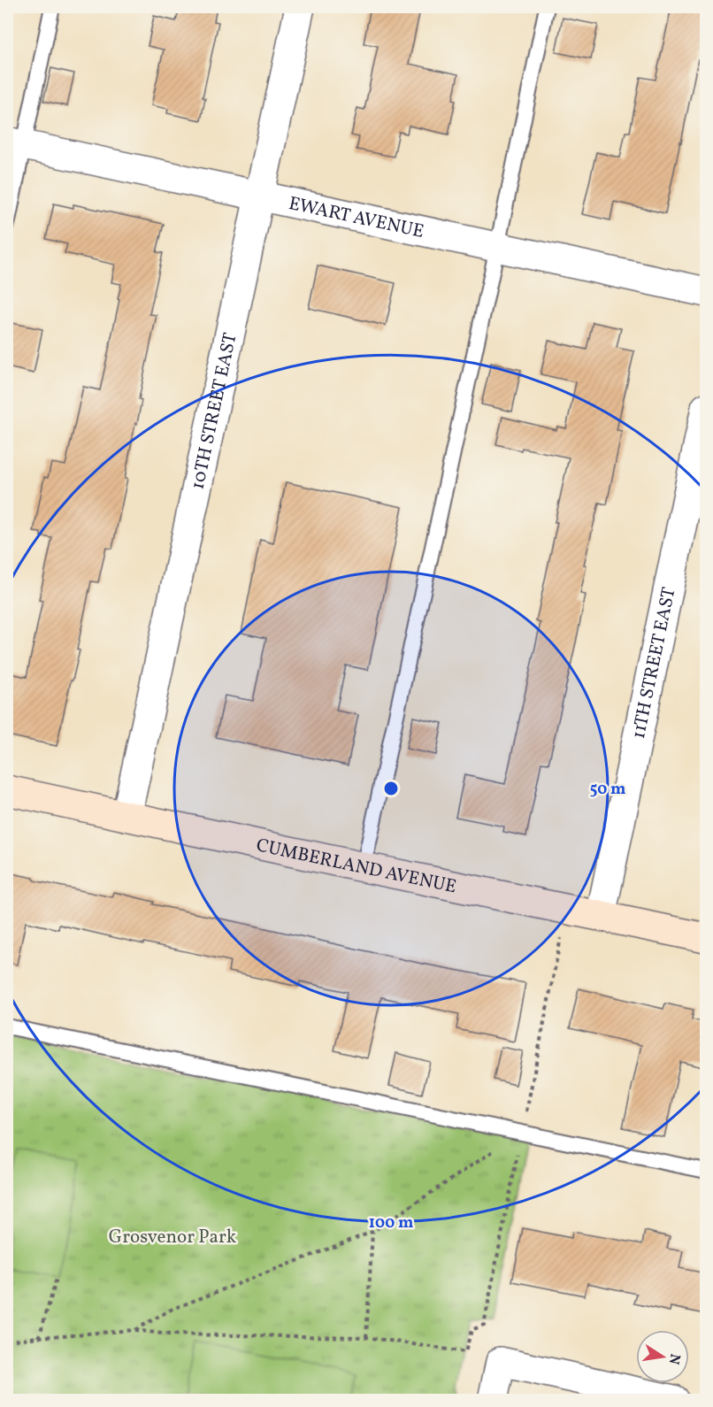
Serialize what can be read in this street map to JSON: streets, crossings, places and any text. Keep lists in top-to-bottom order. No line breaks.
{"streets":{"main road":["CUMBERLAND AVENUE"],"street":["EWART AVENUE","10TH STREET EAST","11TH STREET EAST"]},"crossings":[["EWART AVENUE","10TH STREET EAST"],["10TH STREET EAST","CUMBERLAND AVENUE"],["11TH STREET EAST","CUMBERLAND AVENUE"]],"parks":["Grosvenor Park"],"north":"right","rings":["50 m","100 m"]}
